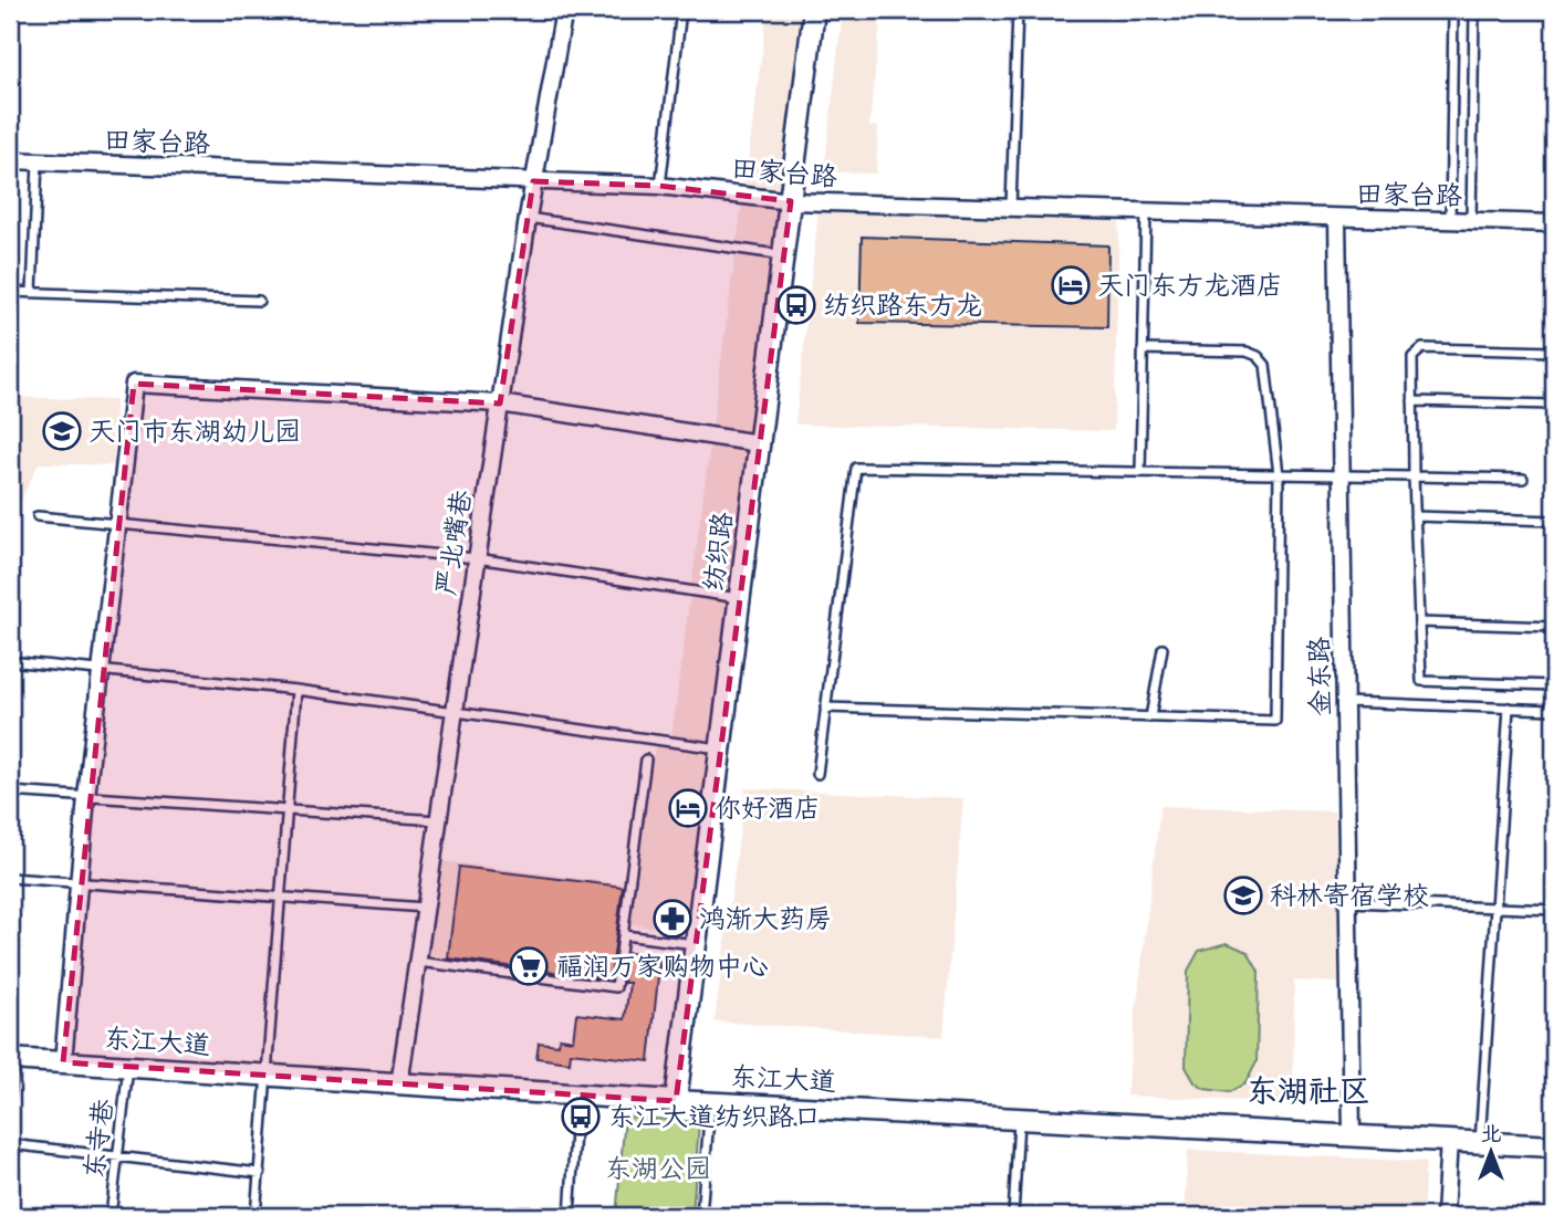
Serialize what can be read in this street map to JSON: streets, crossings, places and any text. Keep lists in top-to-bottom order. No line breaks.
{"streets":{"street":["田家台路","严北嘴巷","纺织路","金东路","东江大道"],"lane":["东寺巷"]},"crossings":[["田家台路","严北嘴巷"],["田家台路","纺织路"],["田家台路","金东路"],["严北嘴巷","东江大道"],["纺织路","东江大道"],["金东路","东江大道"],["东江大道","东寺巷"]],"districts":["东湖社区"],"parks":["东湖公园"],"places":{"hotel":["天门东方龙酒店","你好酒店"],"bus stop":["纺织路东方龙","东江大道纺织路口"],"school or university":["天门市东湖幼儿园","科林寄宿学校"],"pharmacy":["鸿渐大药房"],"supermarket":["福润万家购物中心"]},"north":"top"}
